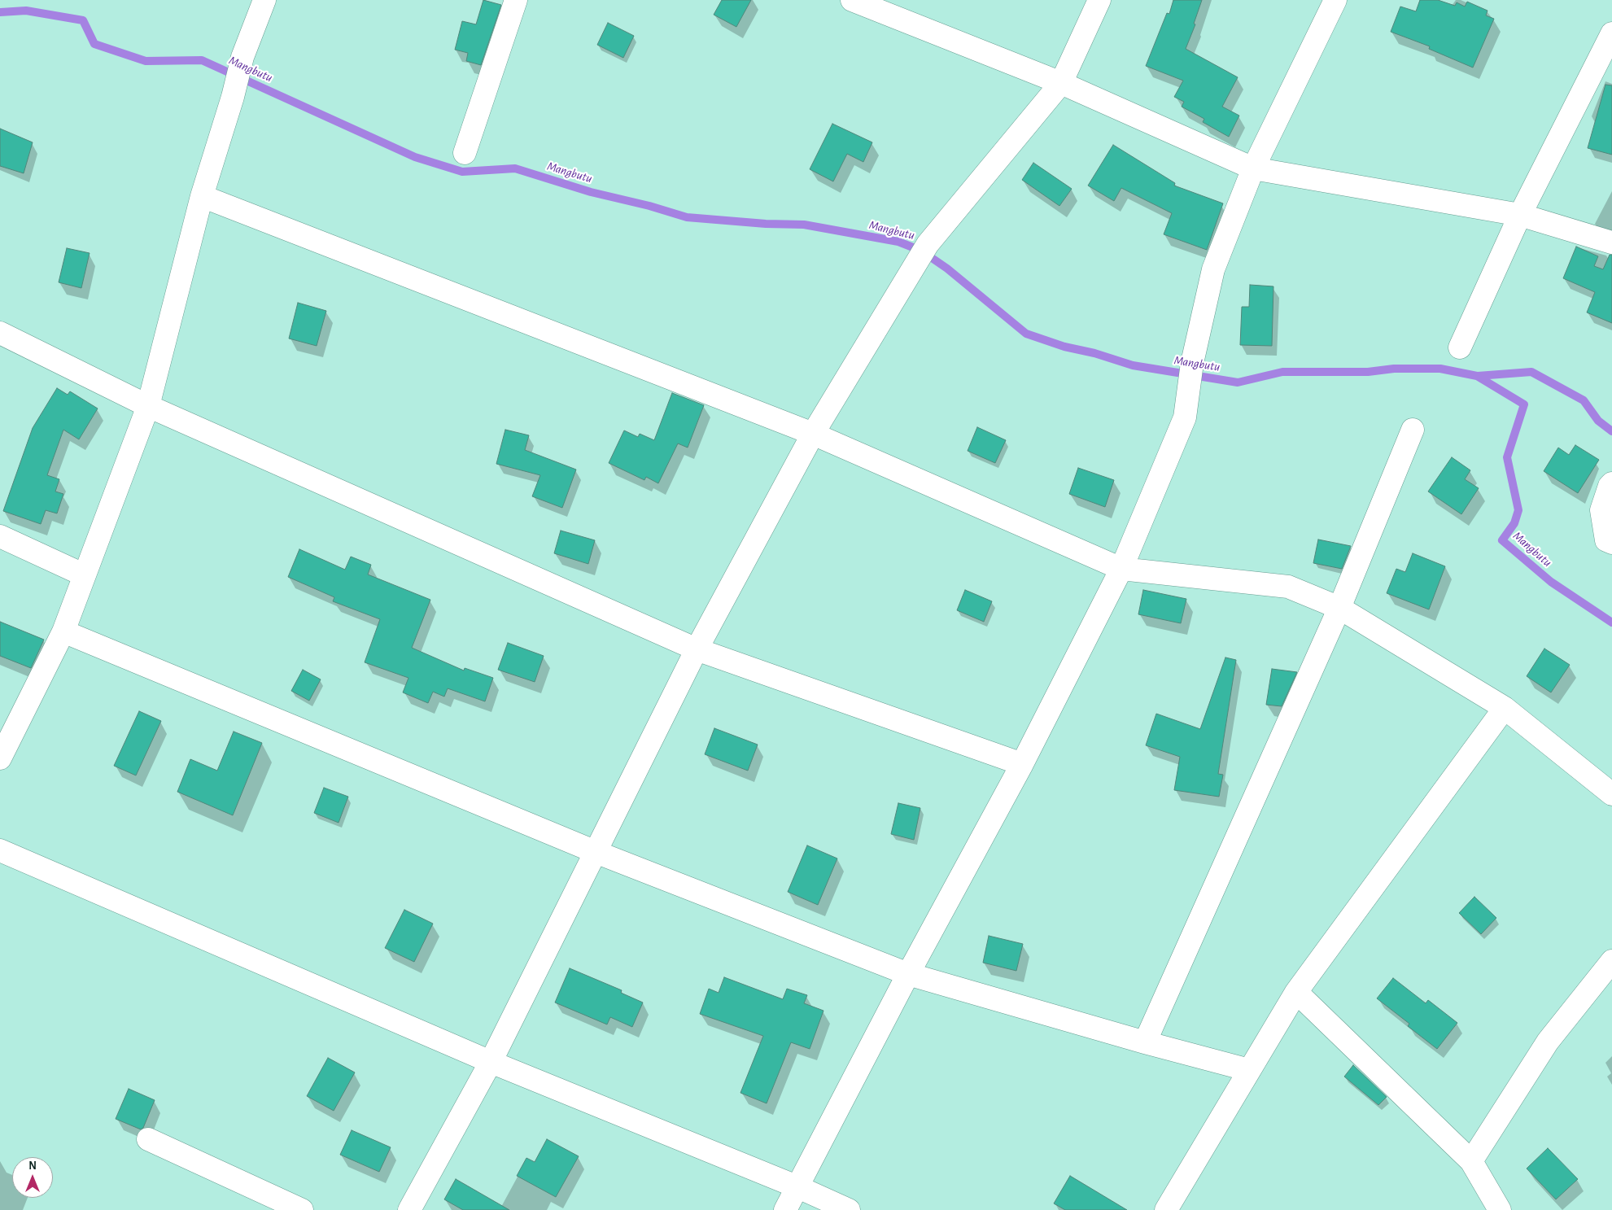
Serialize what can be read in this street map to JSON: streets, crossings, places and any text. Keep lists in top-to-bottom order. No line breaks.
{"water":["Mangbutu"],"north":"top"}
